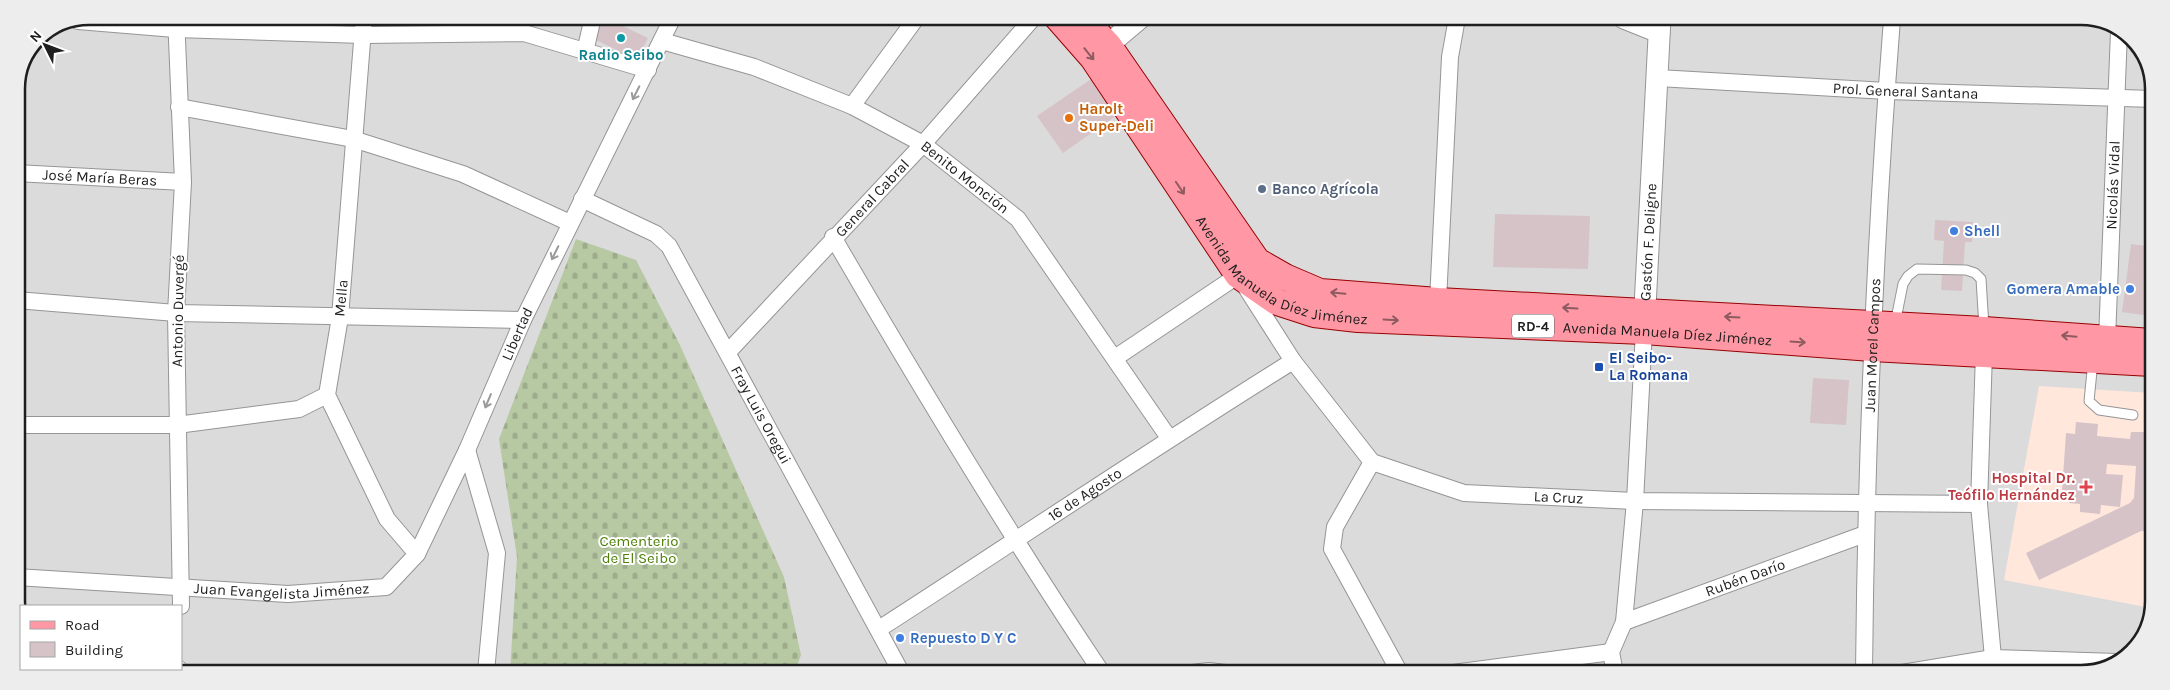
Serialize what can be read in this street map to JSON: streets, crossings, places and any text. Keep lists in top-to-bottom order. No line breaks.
{"streets":{"main road":["Avenida Manuela Díez Jiménez","RD-4"],"street":["Prol. General Santana","José María Beras","Benito Monción","Nicolás Vidal","General Cabral","Gastón F. Deligne","Mella","Antonio Duvergé","Libertad","Juan Morel Campos","Fray Luis Oregui","16 de Agosto","La Cruz","Rubén Darío","Juan Evangelista Jiménez"]},"crossings":[["Prol. General Santana","Nicolás Vidal"],["Prol. General Santana","Gastón F. Deligne"],["Prol. General Santana","Juan Morel Campos"],["José María Beras","Antonio Duvergé"],["Benito Monción","General Cabral"],["Benito Monción","Libertad"],["Benito Monción","16 de Agosto"],["Nicolás Vidal","Avenida Manuela Díez Jiménez"],["General Cabral","Fray Luis Oregui"],["Gastón F. Deligne","Avenida Manuela Díez Jiménez"],["Gastón F. Deligne","La Cruz"],["Gastón F. Deligne","Rubén Darío"],["Avenida Manuela Díez Jiménez","Juan Morel Campos"],["Antonio Duvergé","Juan Evangelista Jiménez"],["Libertad","Fray Luis Oregui"],["Libertad","Juan Evangelista Jiménez"],["Juan Morel Campos","La Cruz"],["Juan Morel Campos","Rubén Darío"],["Fray Luis Oregui","16 de Agosto"]],"one_way":["Libertad"],"parks":["Cementerio de El Seibo"],"places":{"other":["Radio Seibo","Harolt Super-Deli","Banco Agrícola","Shell","Gomera Amable","Repuesto D Y C"],"transit":["El Seibo- La Romana"],"health":["Hospital Dr. Teófilo Hernández"]},"legend":["Road","Building"],"north":"top left"}
